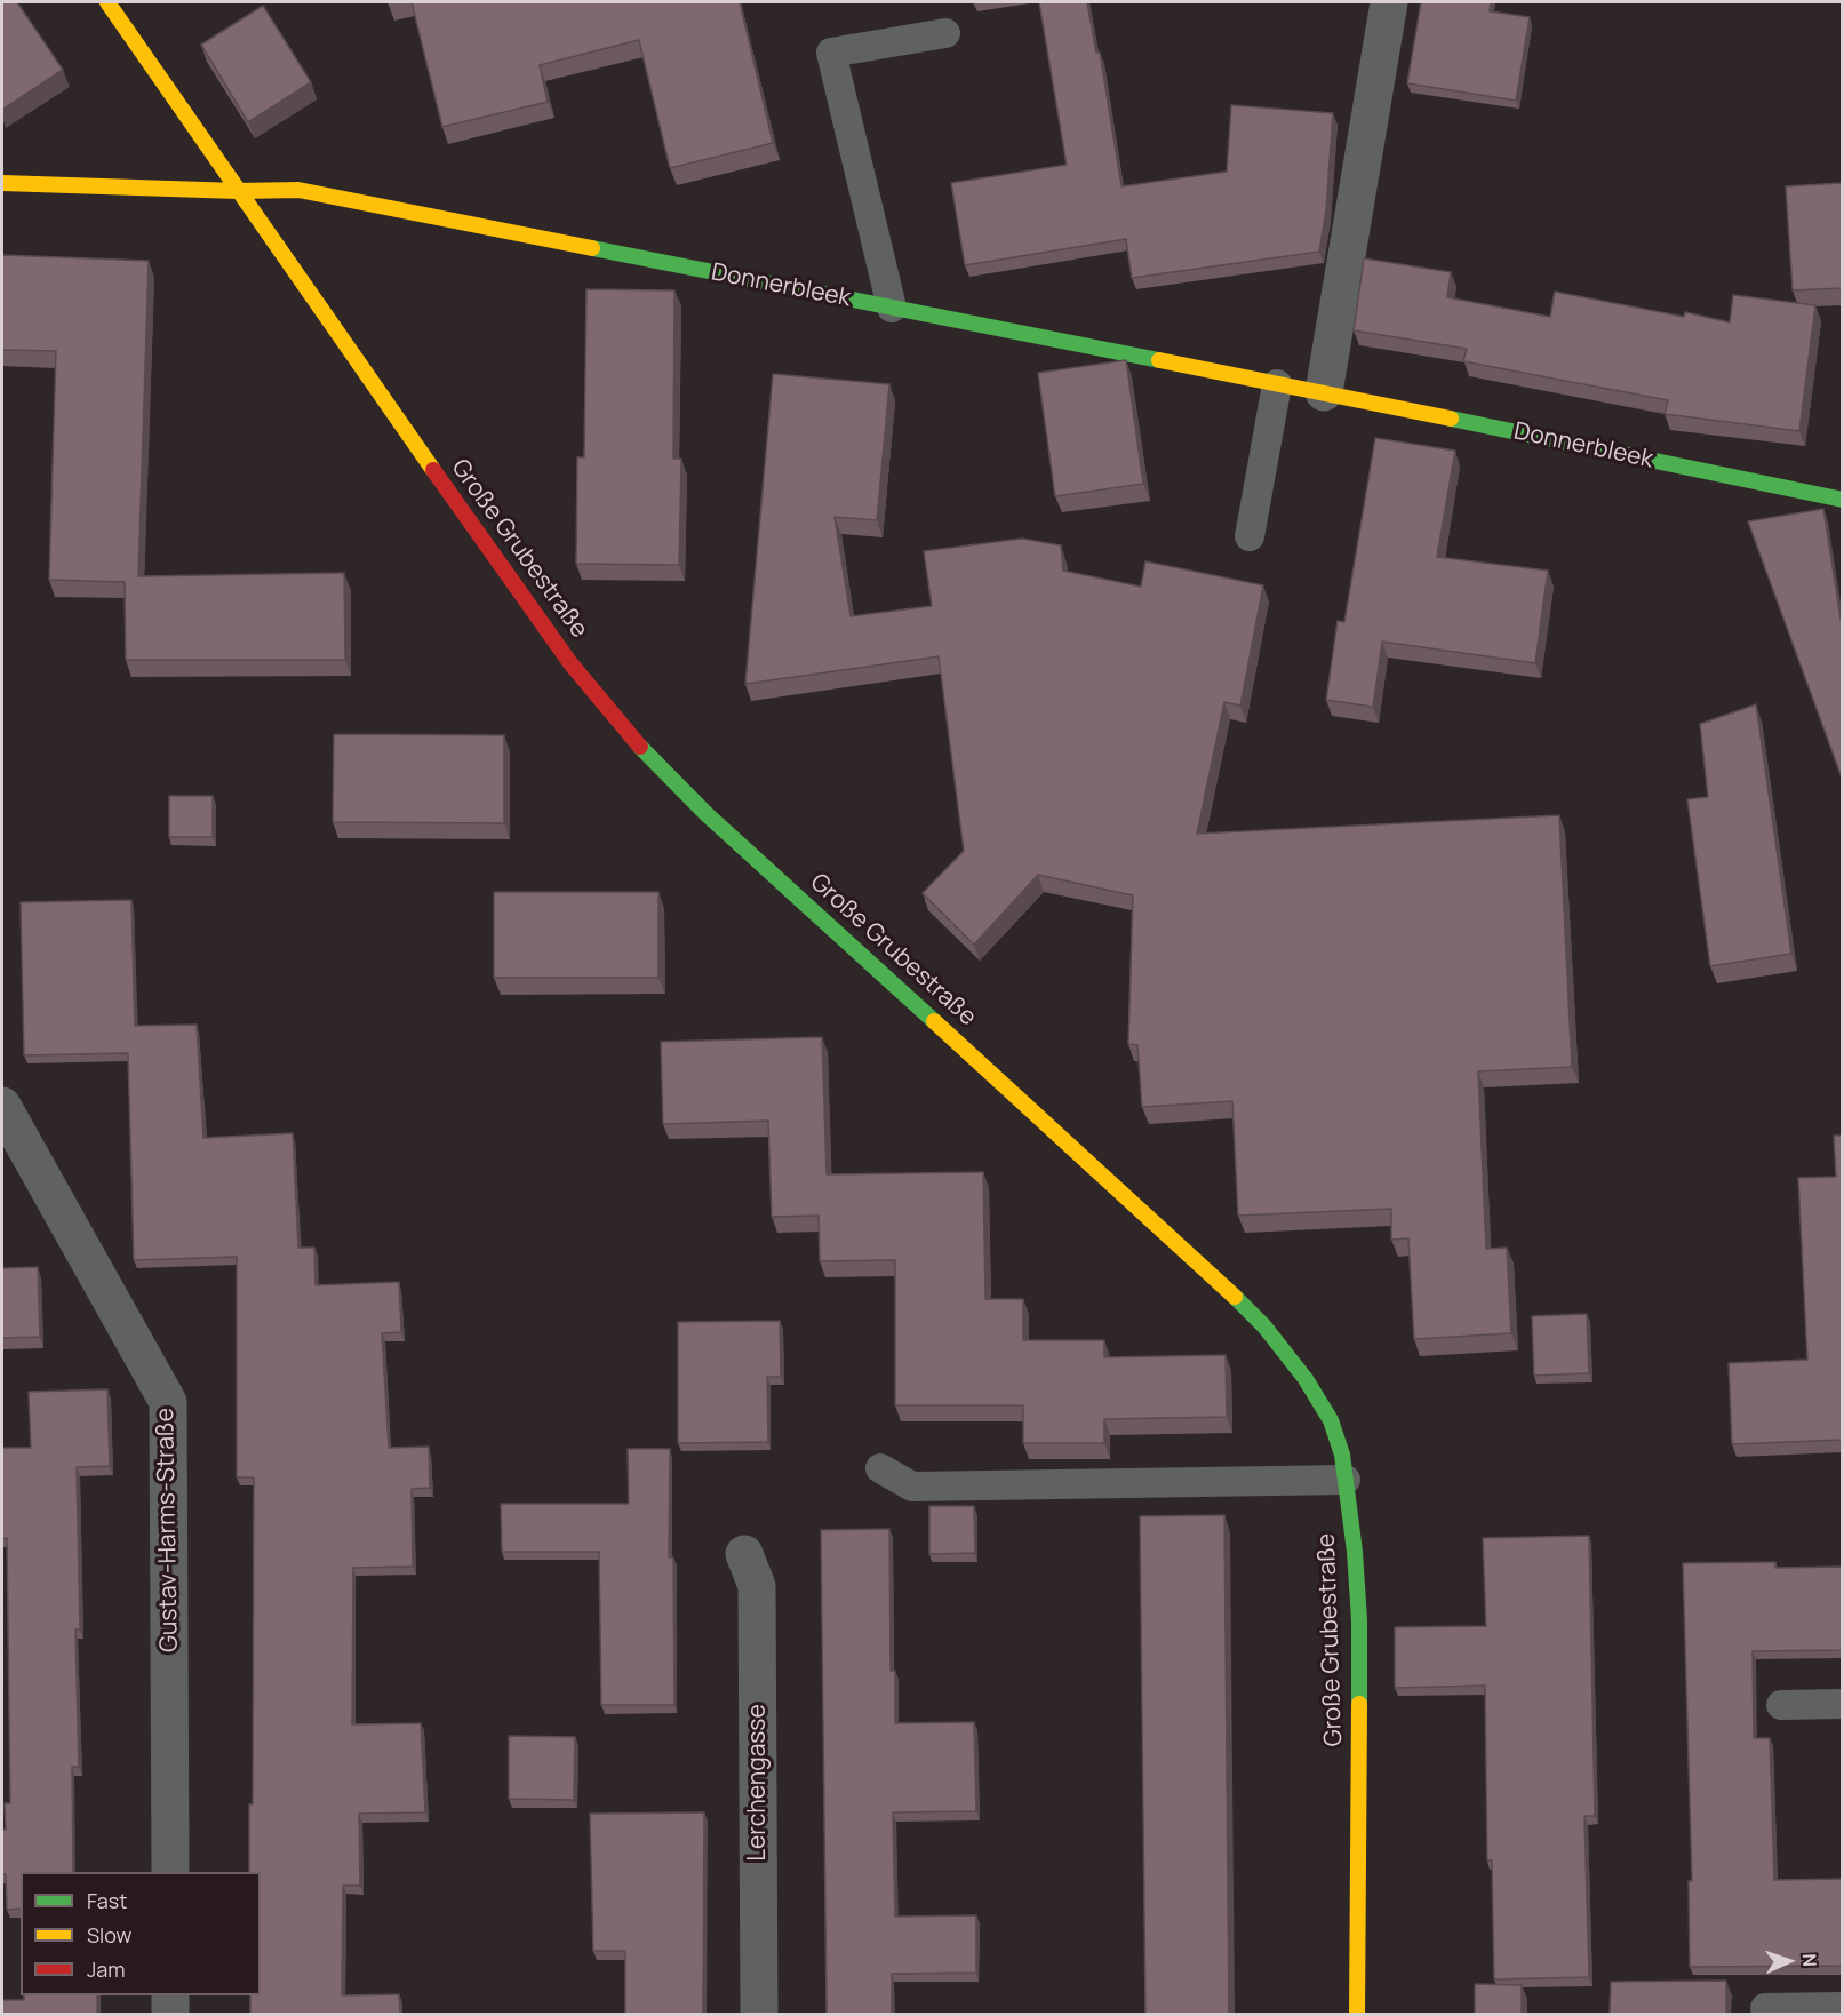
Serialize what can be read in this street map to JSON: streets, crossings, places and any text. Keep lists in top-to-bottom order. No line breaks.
{"streets":{"street":["Donnerbleek","Große Grubestraße","Gustav-Harms-Straße","Lerchengasse"]},"crossings":[["Donnerbleek","Große Grubestraße"]],"legend":["Fast","Slow","Jam"],"north":"right"}
